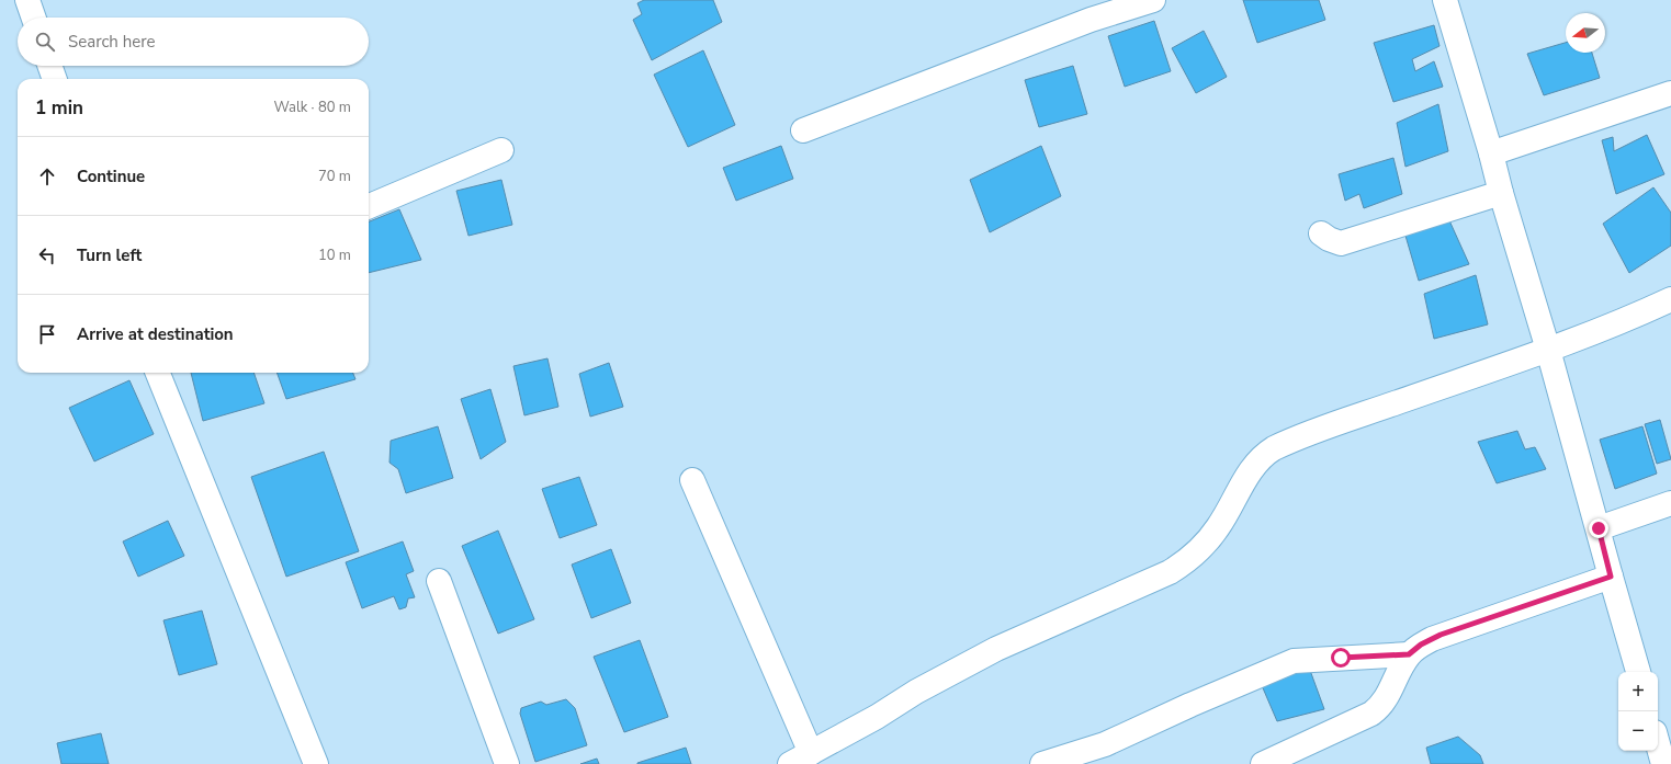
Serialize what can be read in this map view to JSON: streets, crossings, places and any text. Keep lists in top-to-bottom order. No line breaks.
{"north":"left","page":{"search":"Search here","heading":["1 min","Walk · 80 m"],"list":[["Continue","70 m"],["Turn left","10 m"],"Arrive at destination"],"map_buttons":["+","−"]}}
